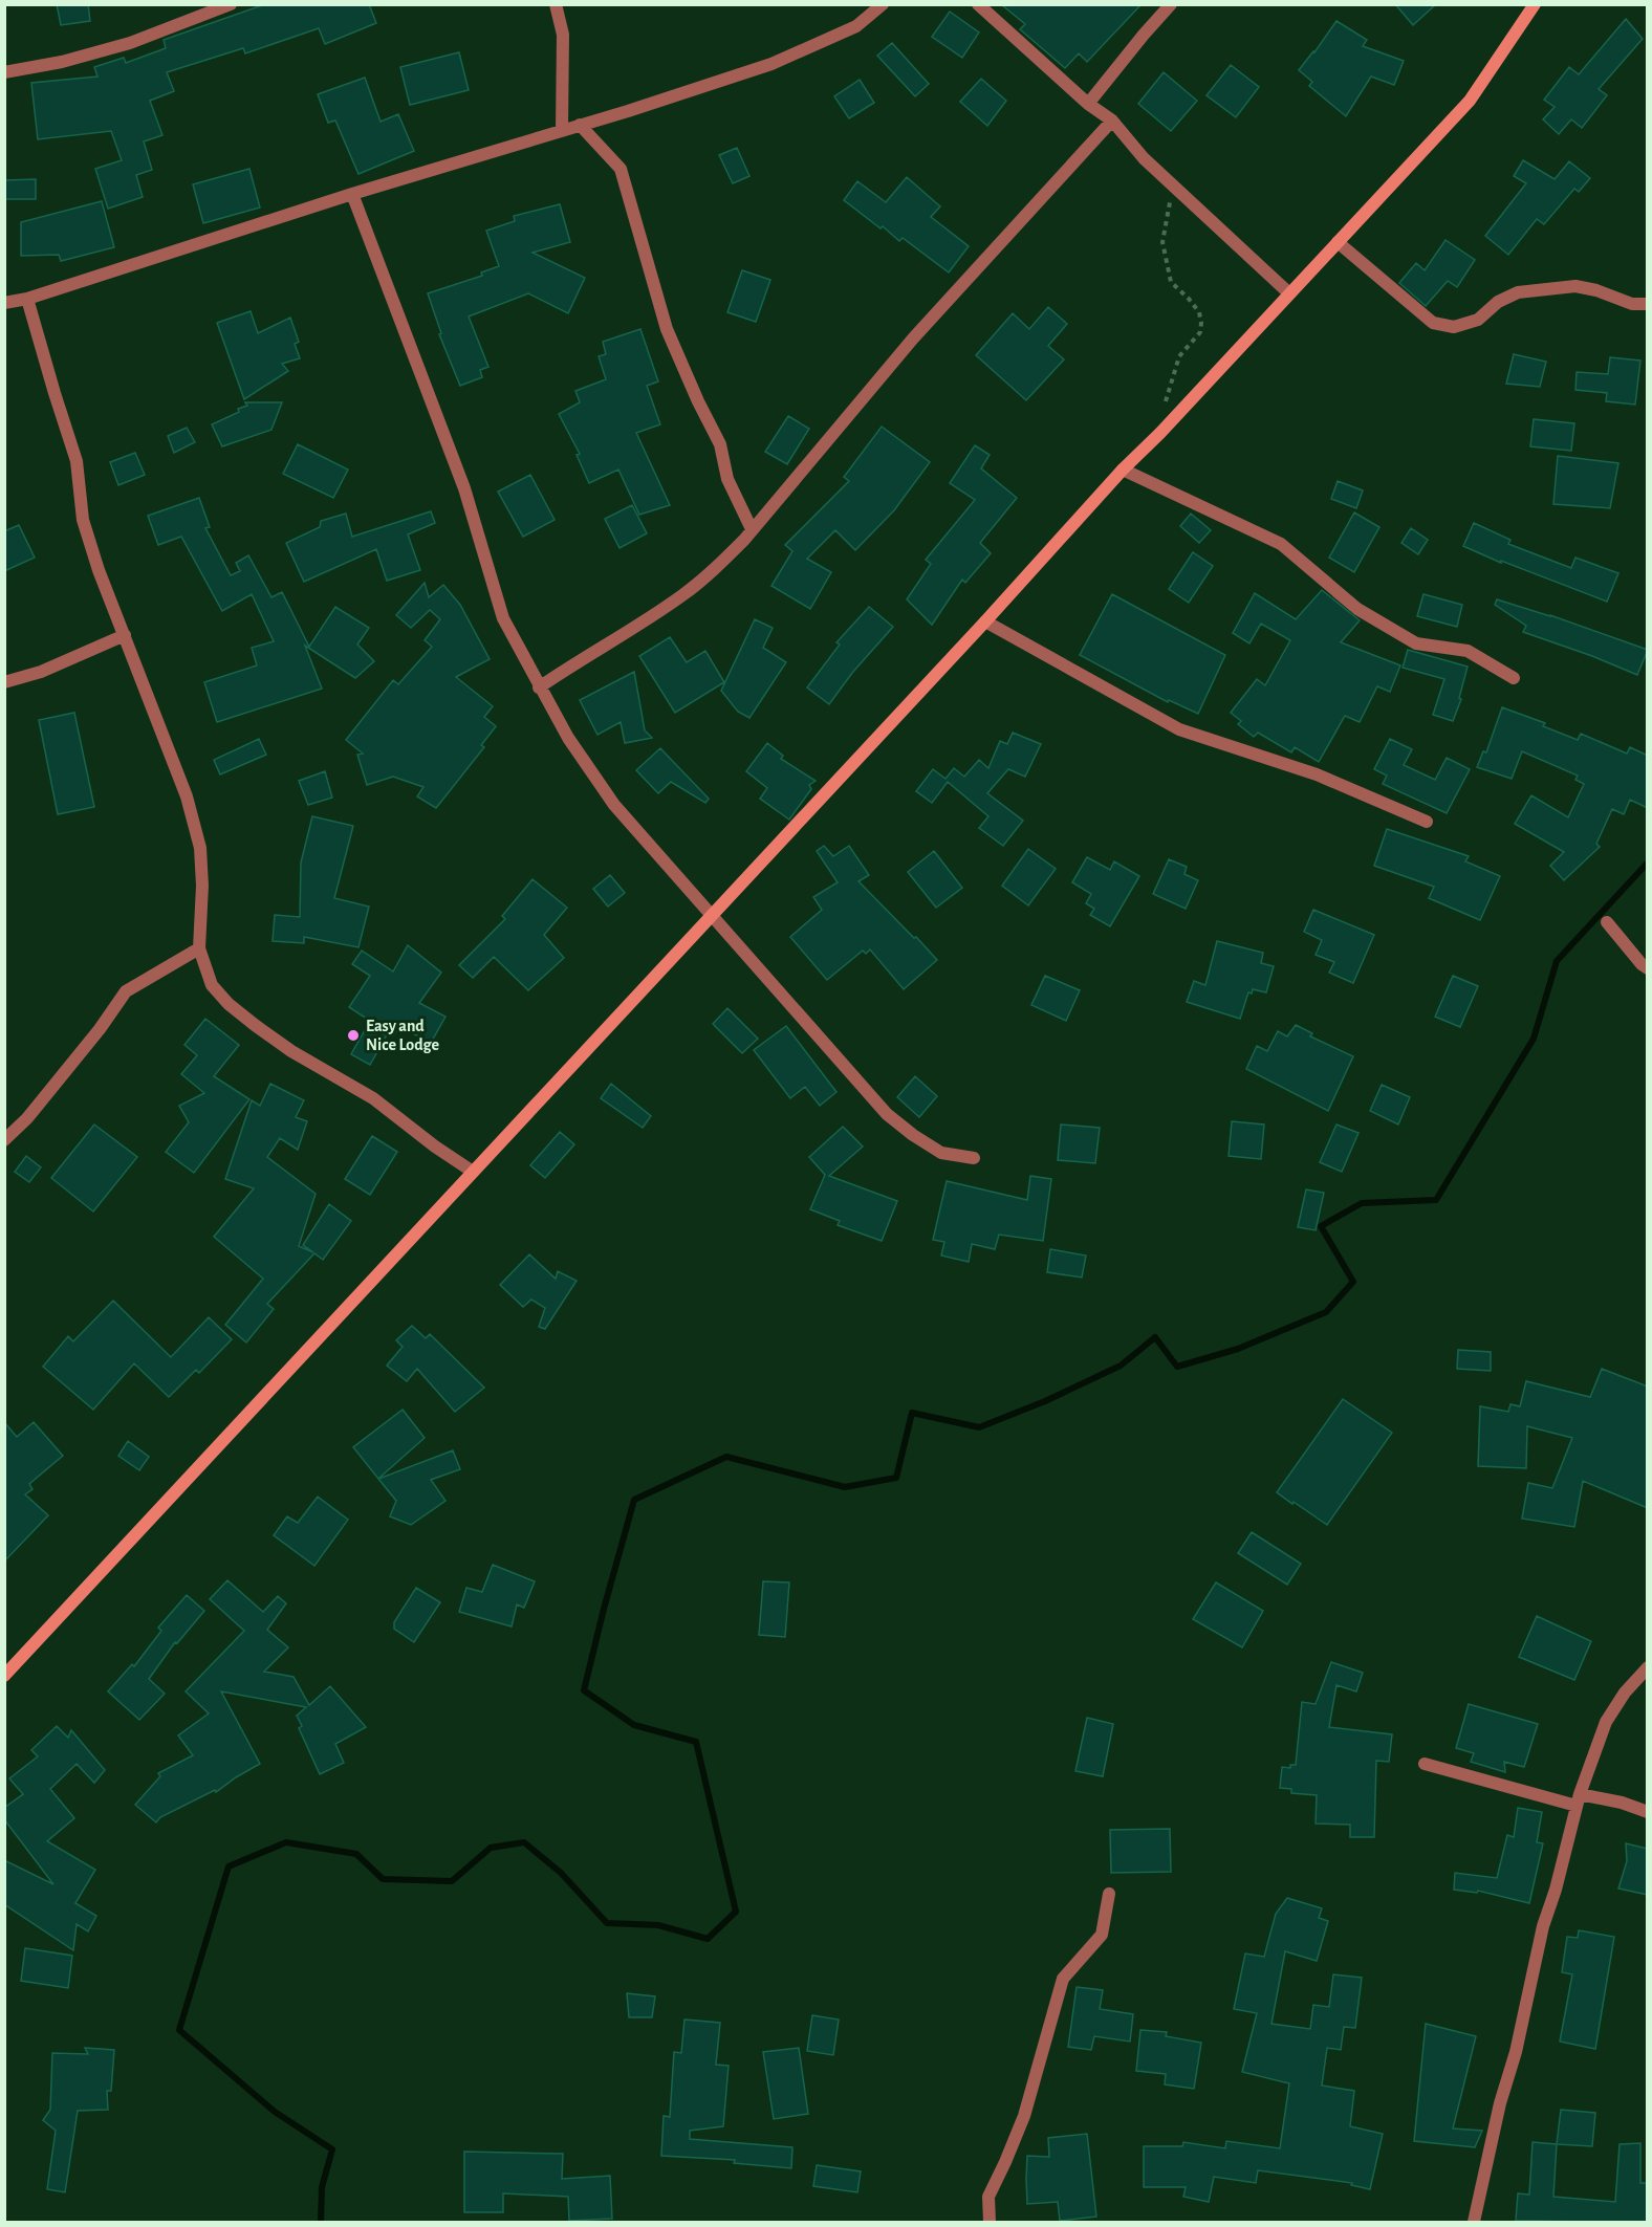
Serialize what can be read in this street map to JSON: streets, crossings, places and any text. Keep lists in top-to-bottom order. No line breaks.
{"places":["Easy and Nice Lodge"]}
